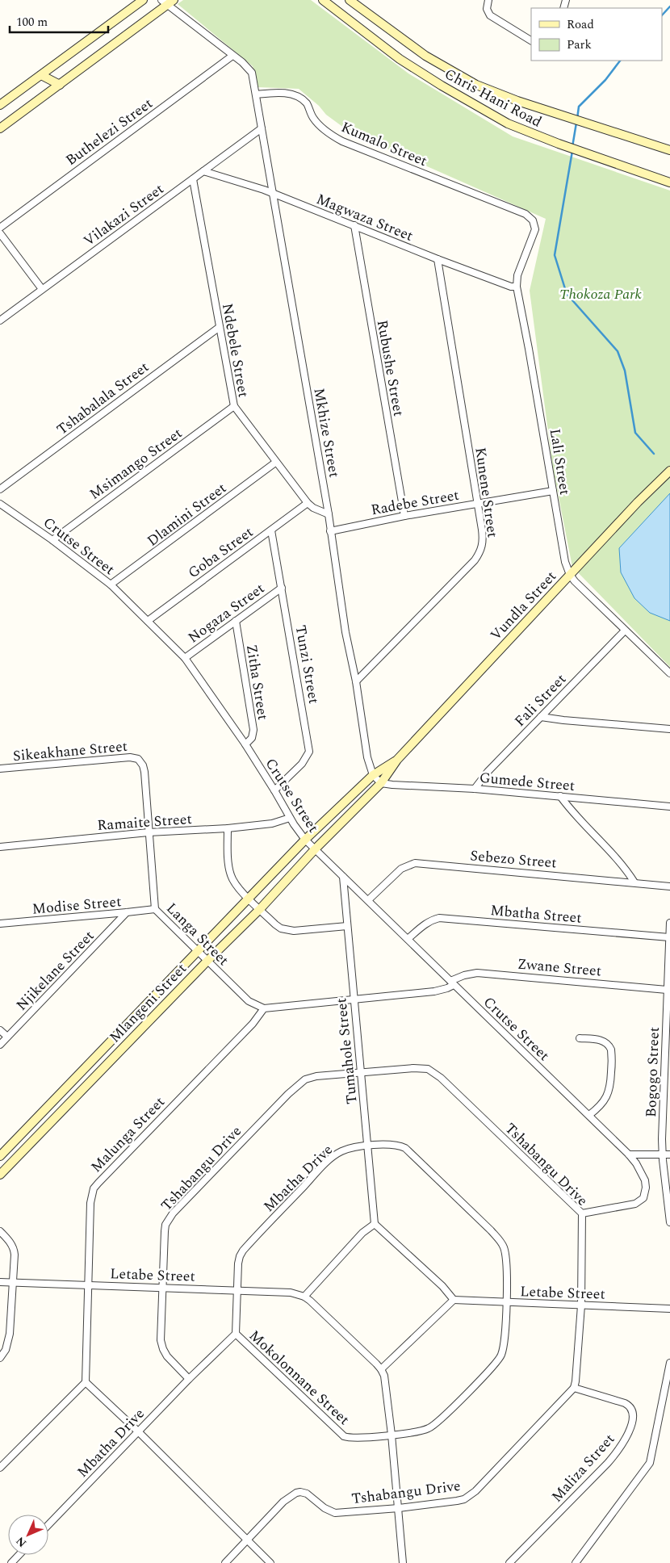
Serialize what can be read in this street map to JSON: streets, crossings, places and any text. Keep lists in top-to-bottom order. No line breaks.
{"streets":{"street":["Chris Hani Road","Buthelezi Street","Kumalo Street","Vilakazi Street","Magwaza Street","Ndebele Street","Rubushe Street","Tshabalala Street","Mkhize Street","Lali Street","Msimango Street","Kunene Street","Radebe Street","Dlamini Street","Crutse Street","Goba Street","Vundla Street","Nogaza Street","Tunzi Street","Zitha Street","Fali Street","Sikeakhane Street","Gumede Street","Ramaite Street","Sebezo Street","Modise Street","Mbatha Street","Langa Street","Zwane Street","Njikelane Street","Mlangeni Street","Tumahole Street","Bogogo Street","Malunga Street","Tshabangu Drive","Mbatha Drive","Letabe Street","Mokolonnane Street","Maliza Street"]},"crossings":[["Kumalo Street","Mkhize Street"],["Kumalo Street","Lali Street"],["Vilakazi Street","Magwaza Street"],["Vilakazi Street","Ndebele Street"],["Vilakazi Street","Mkhize Street"],["Magwaza Street","Rubushe Street"],["Magwaza Street","Mkhize Street"],["Magwaza Street","Lali Street"],["Magwaza Street","Kunene Street"],["Ndebele Street","Tshabalala Street"],["Ndebele Street","Mkhize Street"],["Ndebele Street","Msimango Street"],["Ndebele Street","Dlamini Street"],["Ndebele Street","Goba Street"],["Rubushe Street","Radebe Street"],["Mkhize Street","Kunene Street"],["Mkhize Street","Radebe Street"],["Mkhize Street","Vundla Street"],["Lali Street","Radebe Street"],["Lali Street","Vundla Street"],["Lali Street","Fali Street"],["Msimango Street","Crutse Street"],["Kunene Street","Radebe Street"],["Dlamini Street","Crutse Street"],["Crutse Street","Goba Street"],["Crutse Street","Vundla Street"],["Crutse Street","Nogaza Street"],["Crutse Street","Tunzi Street"],["Crutse Street","Zitha Street"],["Crutse Street","Ramaite Street"],["Crutse Street","Sebezo Street"],["Crutse Street","Mbatha Street"],["Crutse Street","Zwane Street"],["Crutse Street","Mlangeni Street"],["Crutse Street","Tumahole Street"],["Crutse Street","Tshabangu Drive"],["Goba Street","Tunzi Street"],["Vundla Street","Gumede Street"],["Vundla Street","Mlangeni Street"],["Nogaza Street","Tunzi Street"],["Nogaza Street","Zitha Street"],["Fali Street","Gumede Street"],["Sikeakhane Street","Langa Street"],["Ramaite Street","Langa Street"],["Modise Street","Langa Street"],["Modise Street","Njikelane Street"],["Mbatha Street","Bogogo Street"],["Langa Street","Mlangeni Street"],["Langa Street","Malunga Street"],["Zwane Street","Bogogo Street"],["Tumahole Street","Tshabangu Drive"],["Tumahole Street","Mbatha Drive"],["Malunga Street","Letabe Street"],["Tshabangu Drive","Mbatha Drive"],["Tshabangu Drive","Letabe Street"],["Tshabangu Drive","Maliza Street"],["Mbatha Drive","Letabe Street"],["Mbatha Drive","Mokolonnane Street"]],"parks":["Thokoza Park"],"legend":["Road","Park"],"scale_bar":"100 m","north":"bottom left"}
